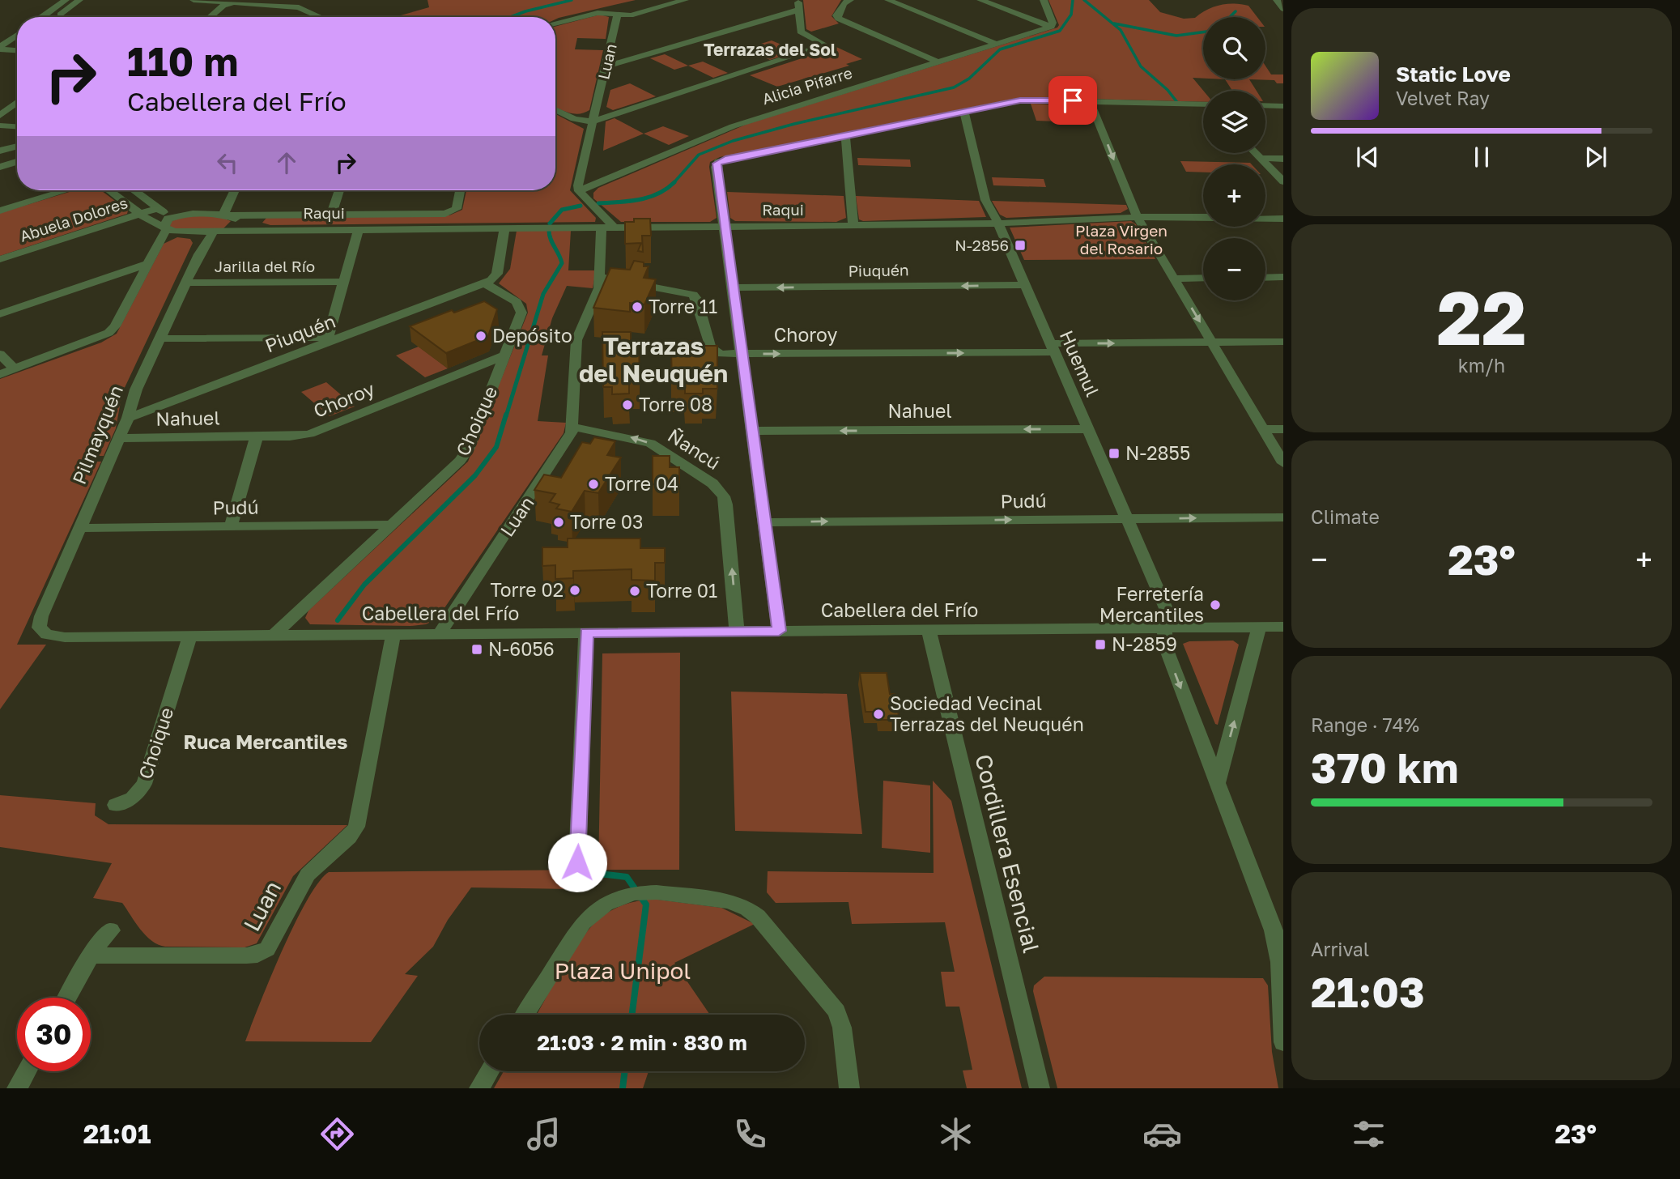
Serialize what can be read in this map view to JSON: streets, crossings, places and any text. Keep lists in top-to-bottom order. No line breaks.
{"streets":{"street":["Luan","Alicia Pifarre","Raqui","Abuela Dolores","Jarilla del Río","Piuquén","Choroy","Huemul","Nahuel","Choique","Pilmayquén","Ñancú","Pudú","Cabellera del Frío","Cordillera Esencial"]},"crossings":[["Luan","Alicia Pifarre"],["Luan","Raqui"],["Luan","Choroy"],["Luan","Ñancú"],["Luan","Cabellera del Frío"],["Raqui","Huemul"],["Raqui","Pilmayquén"],["Jarilla del Río","Pilmayquén"],["Piuquén","Huemul"],["Piuquén","Choique"],["Piuquén","Pilmayquén"],["Choroy","Huemul"],["Choroy","Nahuel"],["Choroy","Choique"],["Huemul","Nahuel"],["Huemul","Pudú"],["Huemul","Cabellera del Frío"],["Nahuel","Pilmayquén"],["Choique","Pudú"],["Choique","Cabellera del Frío"],["Pilmayquén","Pudú"],["Pilmayquén","Cabellera del Frío"],["Ñancú","Cabellera del Frío"],["Cabellera del Frío","Cordillera Esencial"]],"one_way":["Piuquén","Choroy","Nahuel","Ñancú","Pudú"],"districts":["Terrazas del Sol","Terrazas del Neuquén","Ruca Mercantiles"],"parks":["Plaza Virgen del Rosario","Plaza Unipol"],"places":{"transit":["N-2856","N-2855","N-2859","N-6056"],"other":["Torre 11","Depósito","Torre 08","Torre 04","Torre 03","Torre 02","Torre 01","Ferretería Mercantiles","Sociedad Vecinal Terrazas del Neuquén"]},"page":{"map_buttons":["+","−"],"turn":["110 m","Cabellera del Frío"],"song":["Static Love","Velvet Ray"],"tile":[["22","km/h"],"Climate",["Range · 74%","370 km"],["Arrival","21:03"]],"heat":["−","23°","+"],"limit":"30","trip":"21:03 · 2 min · 830 m","tabs":["21:01","23°"]}}
